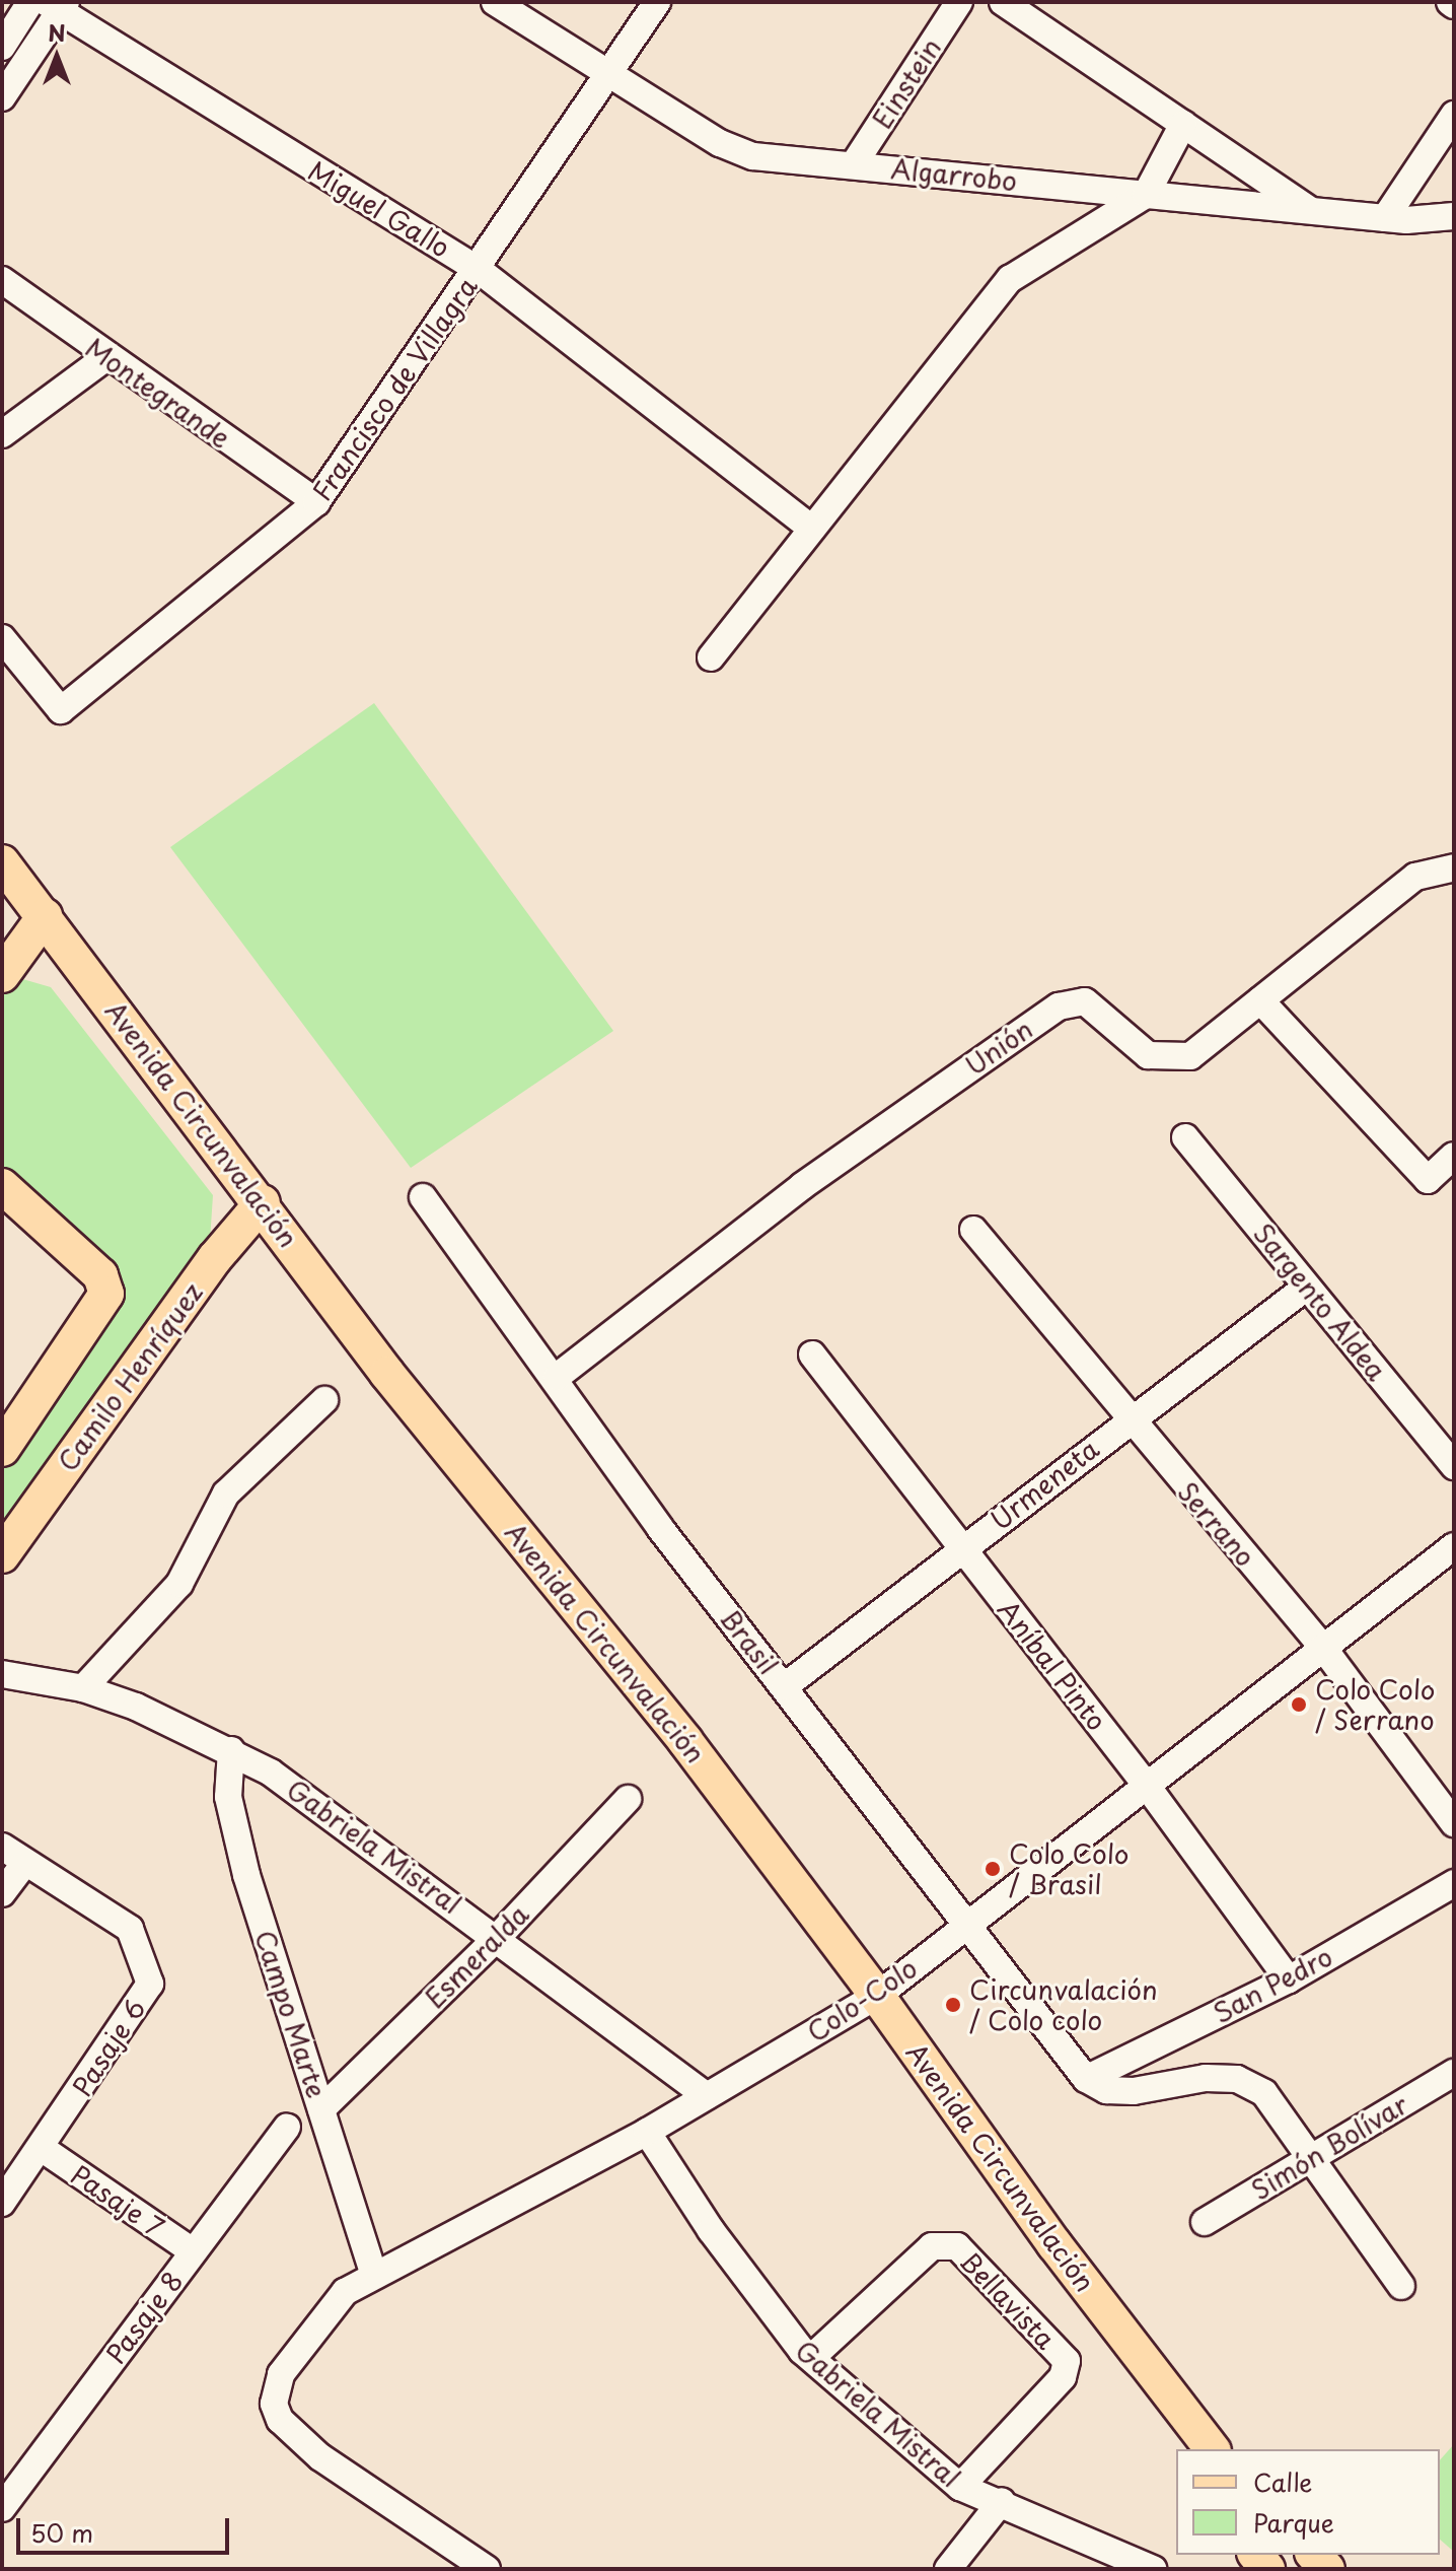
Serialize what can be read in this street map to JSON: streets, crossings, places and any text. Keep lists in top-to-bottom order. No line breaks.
{"streets":{"main road":["Avenida Circunvalación","Camilo Henríquez"],"street":["Einstein","Algarrobo","Miguel Gallo","Francisco de Villagra","Montegrande","Unión","Sargento Aldea","Urmeneta","Serrano","Brasil","Aníbal Pinto","Gabriela Mistral","Esmeralda","San Pedro","Colo-Colo","Campo Marte","Pasaje 6","Simón Bolívar","Pasaje 7","Bellavista","Pasaje 8"]},"crossings":[["Einstein","Algarrobo"],["Algarrobo","Francisco de Villagra"],["Miguel Gallo","Francisco de Villagra"],["Francisco de Villagra","Montegrande"],["Unión","Brasil"],["Avenida Circunvalación","Camilo Henríquez"],["Avenida Circunvalación","Colo-Colo"],["Sargento Aldea","Urmeneta"],["Urmeneta","Serrano"],["Urmeneta","Brasil"],["Urmeneta","Aníbal Pinto"],["Serrano","Colo-Colo"],["Brasil","San Pedro"],["Brasil","Colo-Colo"],["Aníbal Pinto","San Pedro"],["Aníbal Pinto","Colo-Colo"],["Gabriela Mistral","Esmeralda"],["Gabriela Mistral","Colo-Colo"],["Gabriela Mistral","Campo Marte"],["Gabriela Mistral","Bellavista"],["Esmeralda","Campo Marte"],["Colo-Colo","Campo Marte"],["Pasaje 6","Pasaje 7"],["Pasaje 7","Pasaje 8"]],"places":["Colo Colo / Serrano","Colo Colo / Brasil","Circunvalación / Colo colo"],"legend":["Calle","Parque"],"scale_bar":"50 m","north":"top"}
